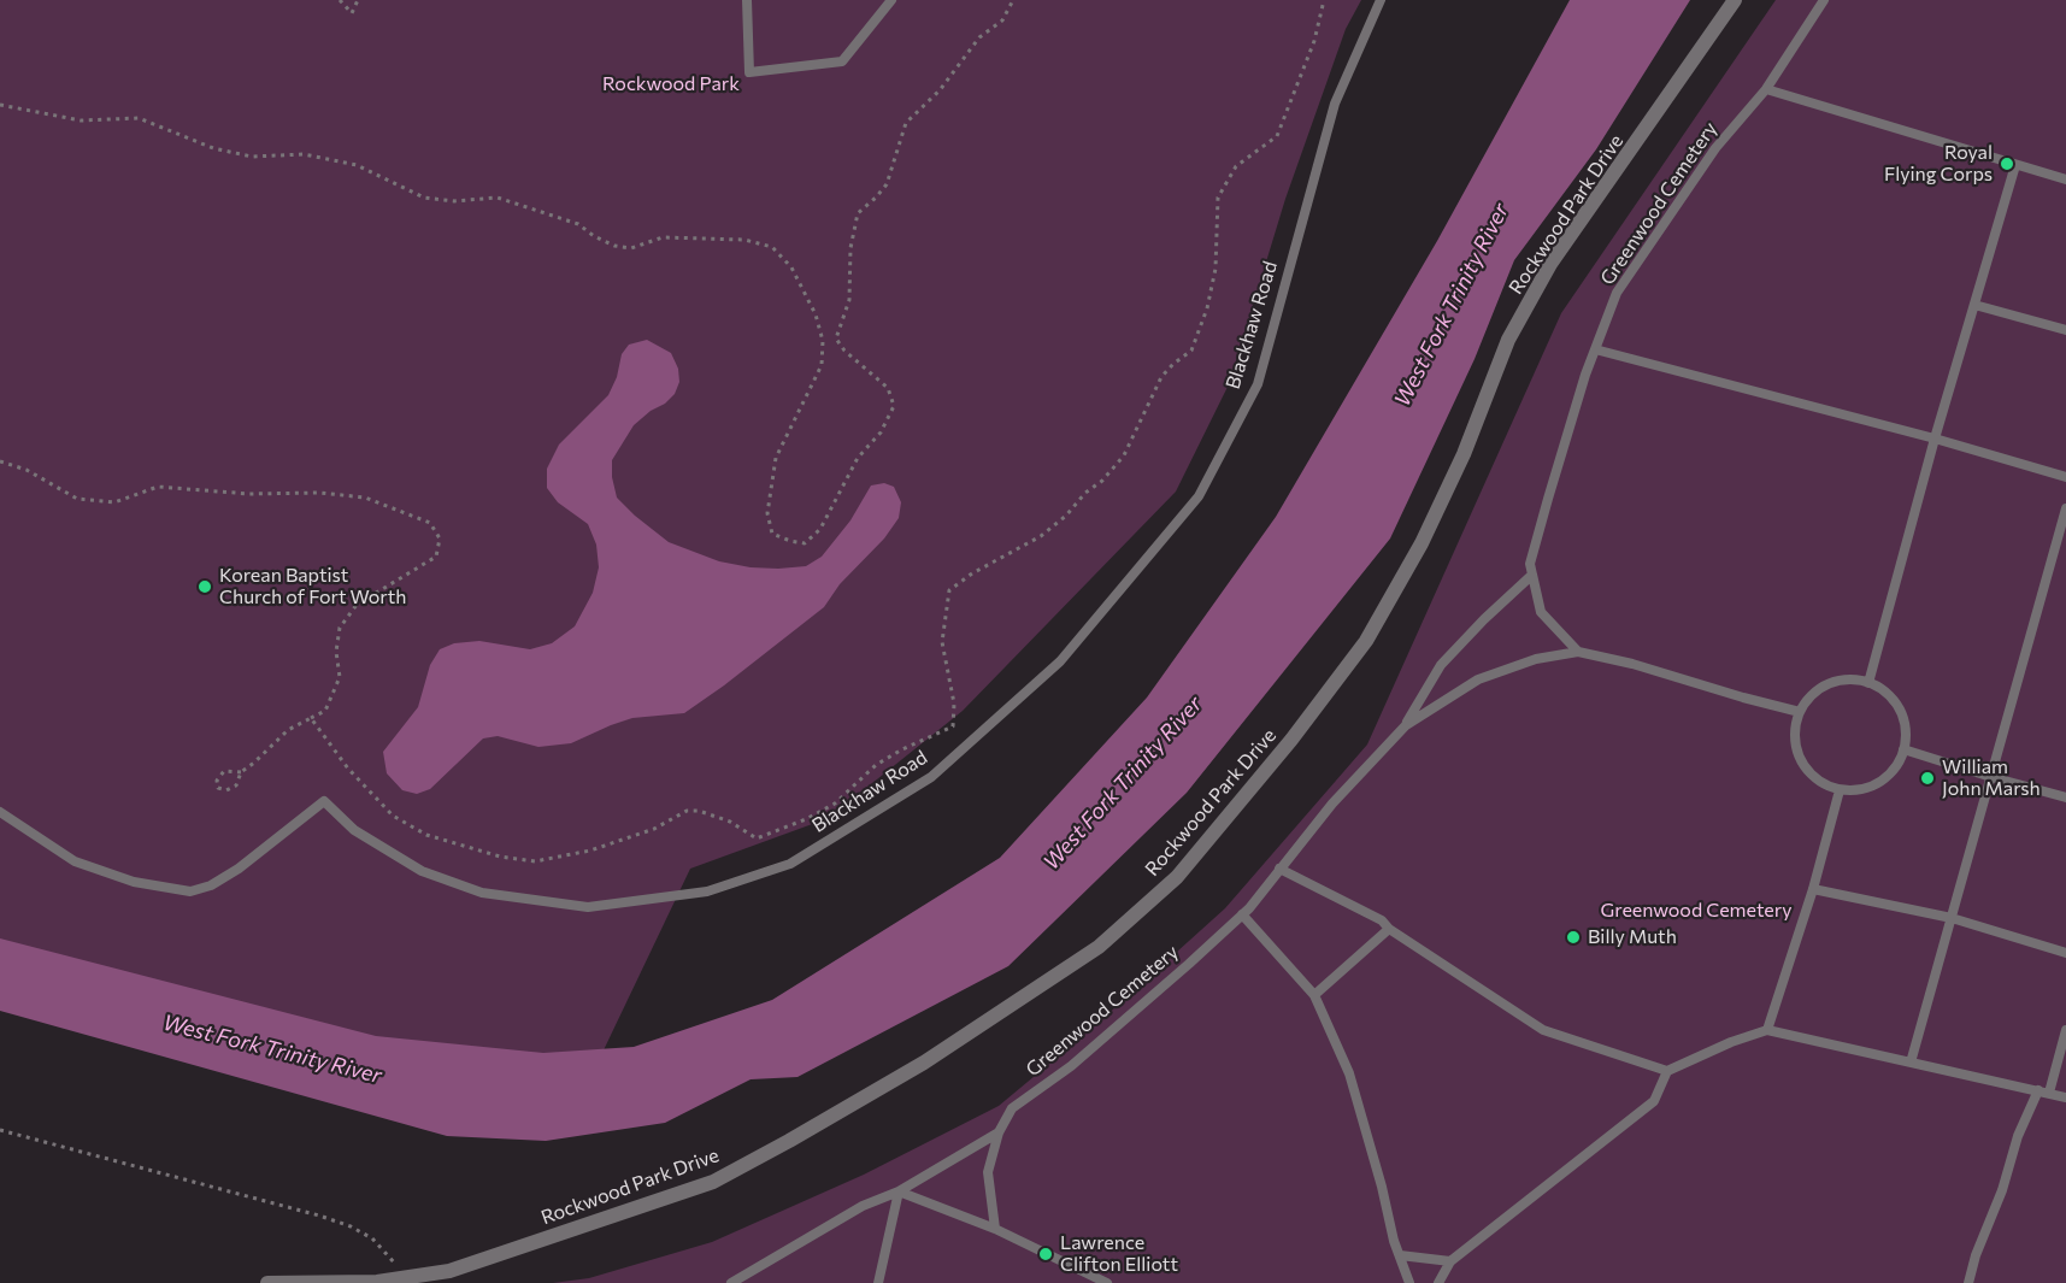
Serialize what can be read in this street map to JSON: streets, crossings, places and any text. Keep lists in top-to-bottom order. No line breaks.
{"streets":{"street":["Rockwood Park Drive"],"lane":["Greenwood Cemetery","Blackhaw Road"]},"water":["West Fork Trinity River"],"parks":["Rockwood Park","Greenwood Cemetery"],"places":["Royal Flying Corps","Korean Baptist Church of Fort Worth","William John Marsh","Billy Muth","Lawrence Clifton Elliott"]}
